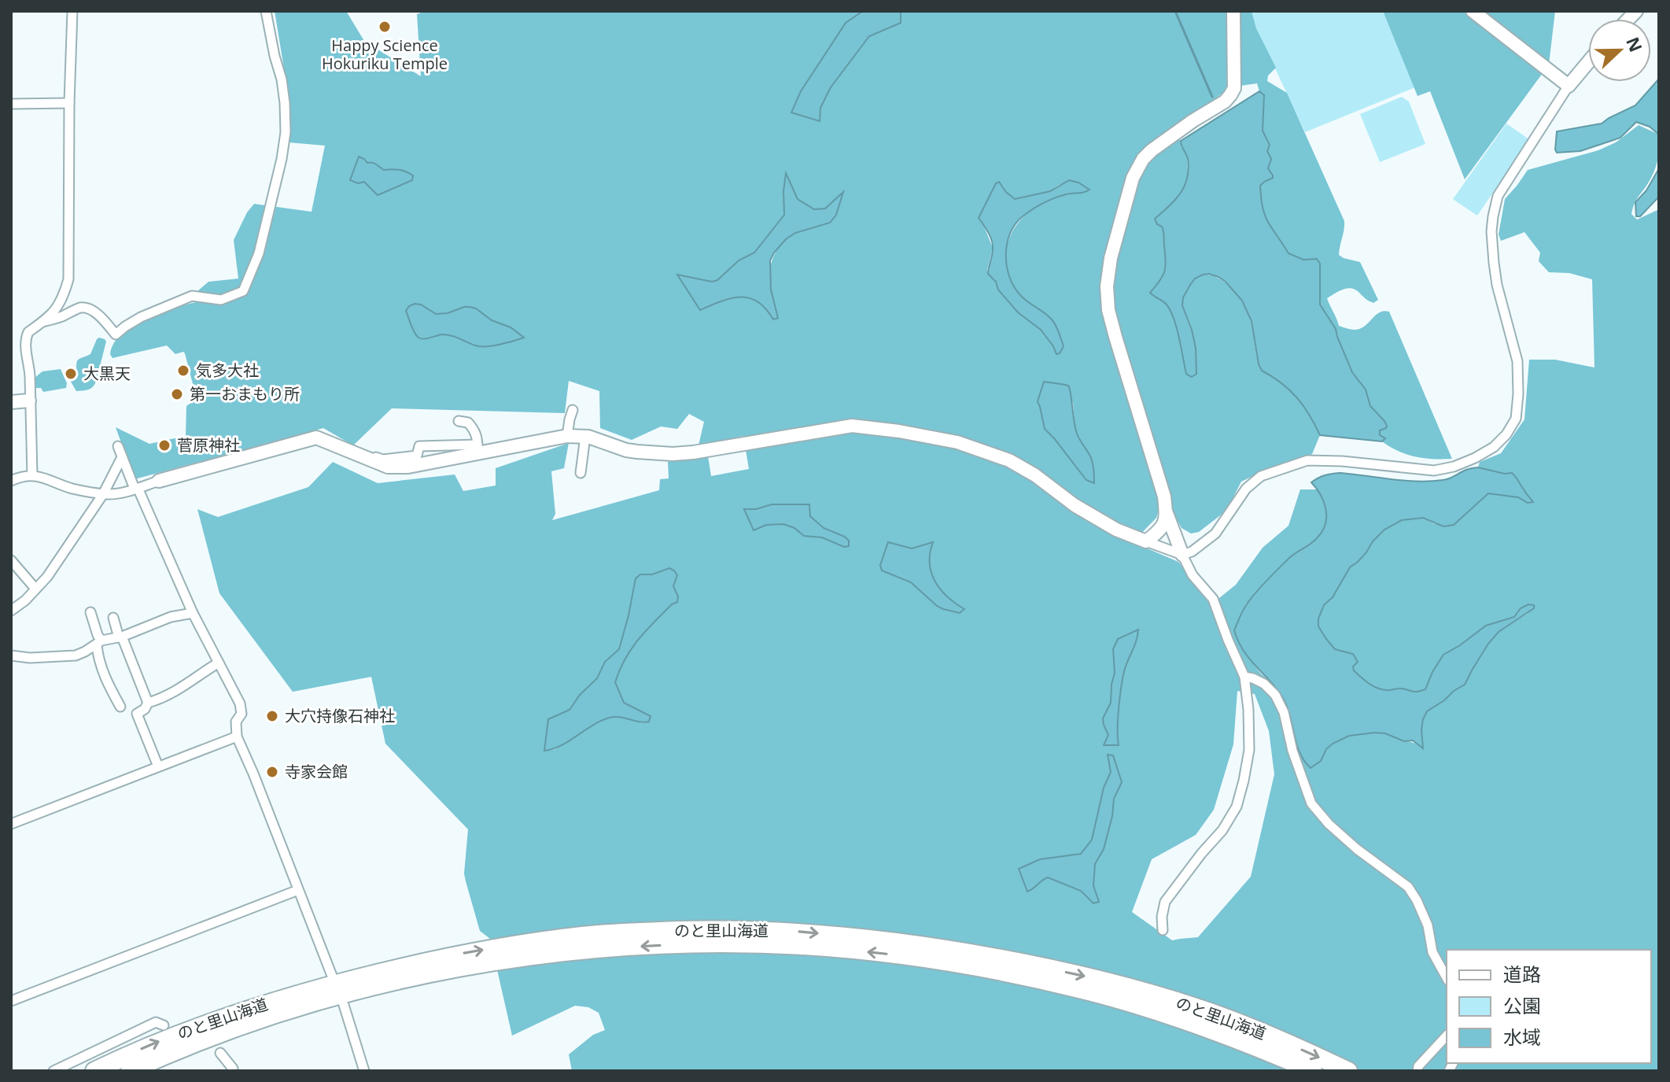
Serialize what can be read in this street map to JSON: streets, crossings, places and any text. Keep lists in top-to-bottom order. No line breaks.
{"streets":{"highway":["のと里山海道"]},"places":["Happy Science Hokuriku Temple","気多大社","大黒天","第一おまもり所","菅原神社","大穴持像石神社","寺家会館"],"legend":["道路","公園","水域"],"north":"right"}
